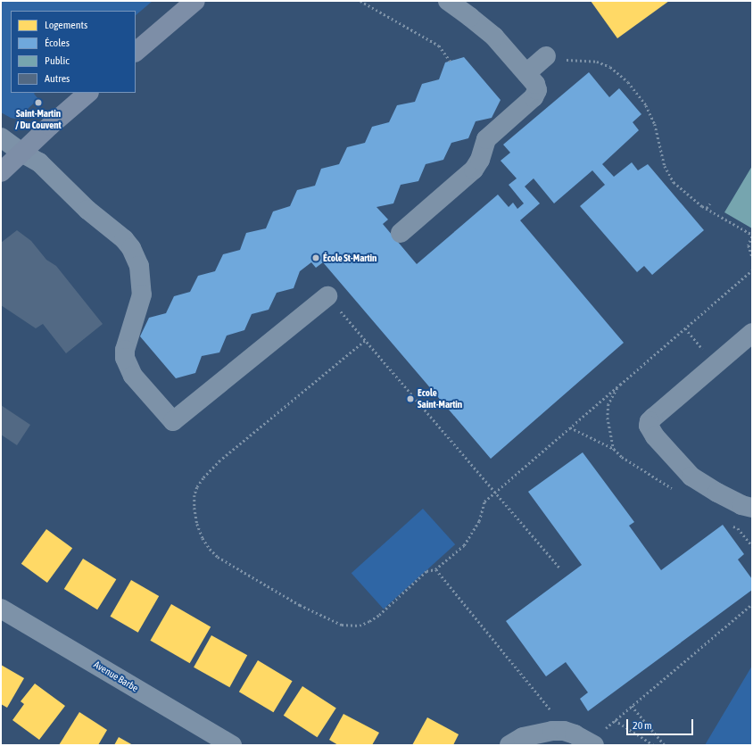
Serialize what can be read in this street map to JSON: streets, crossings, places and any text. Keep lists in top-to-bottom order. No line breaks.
{"streets":{"street":["Avenue Barbe"]},"places":["Saint-Martin / Du Couvent","École St-Martin","Ecole Saint-Martin"],"legend":["Logements","Écoles","Public","Autres"],"scale_bar":"20 m"}
